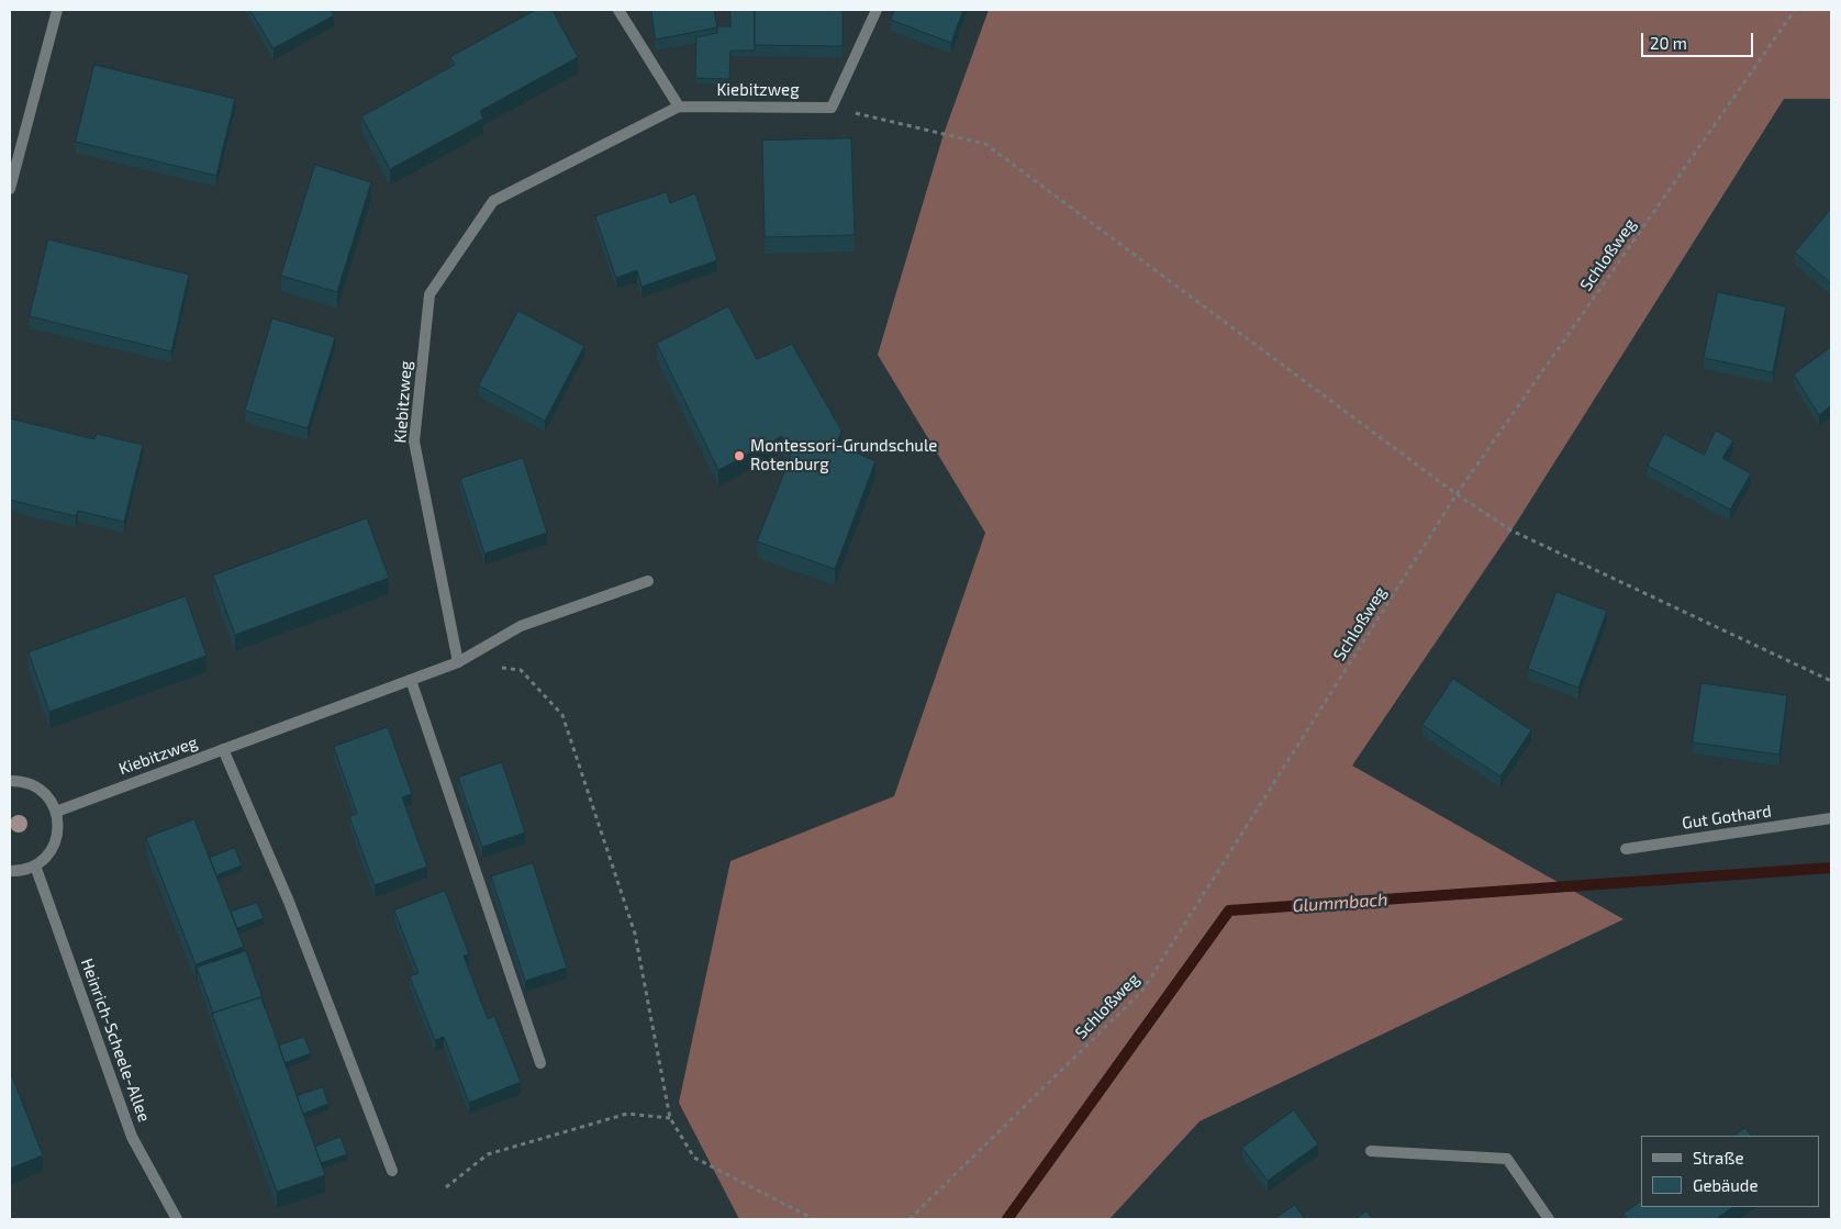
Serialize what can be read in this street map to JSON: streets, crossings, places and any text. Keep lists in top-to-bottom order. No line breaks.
{"streets":{"street":["Kiebitzweg","Gut Gothard","Heinrich-Scheele-Allee"],"path":["Schloßweg"]},"water":["Glummbach"],"places":["Montessori-Grundschule Rotenburg"],"legend":["Straße","Gebäude"],"scale_bar":"20 m"}
